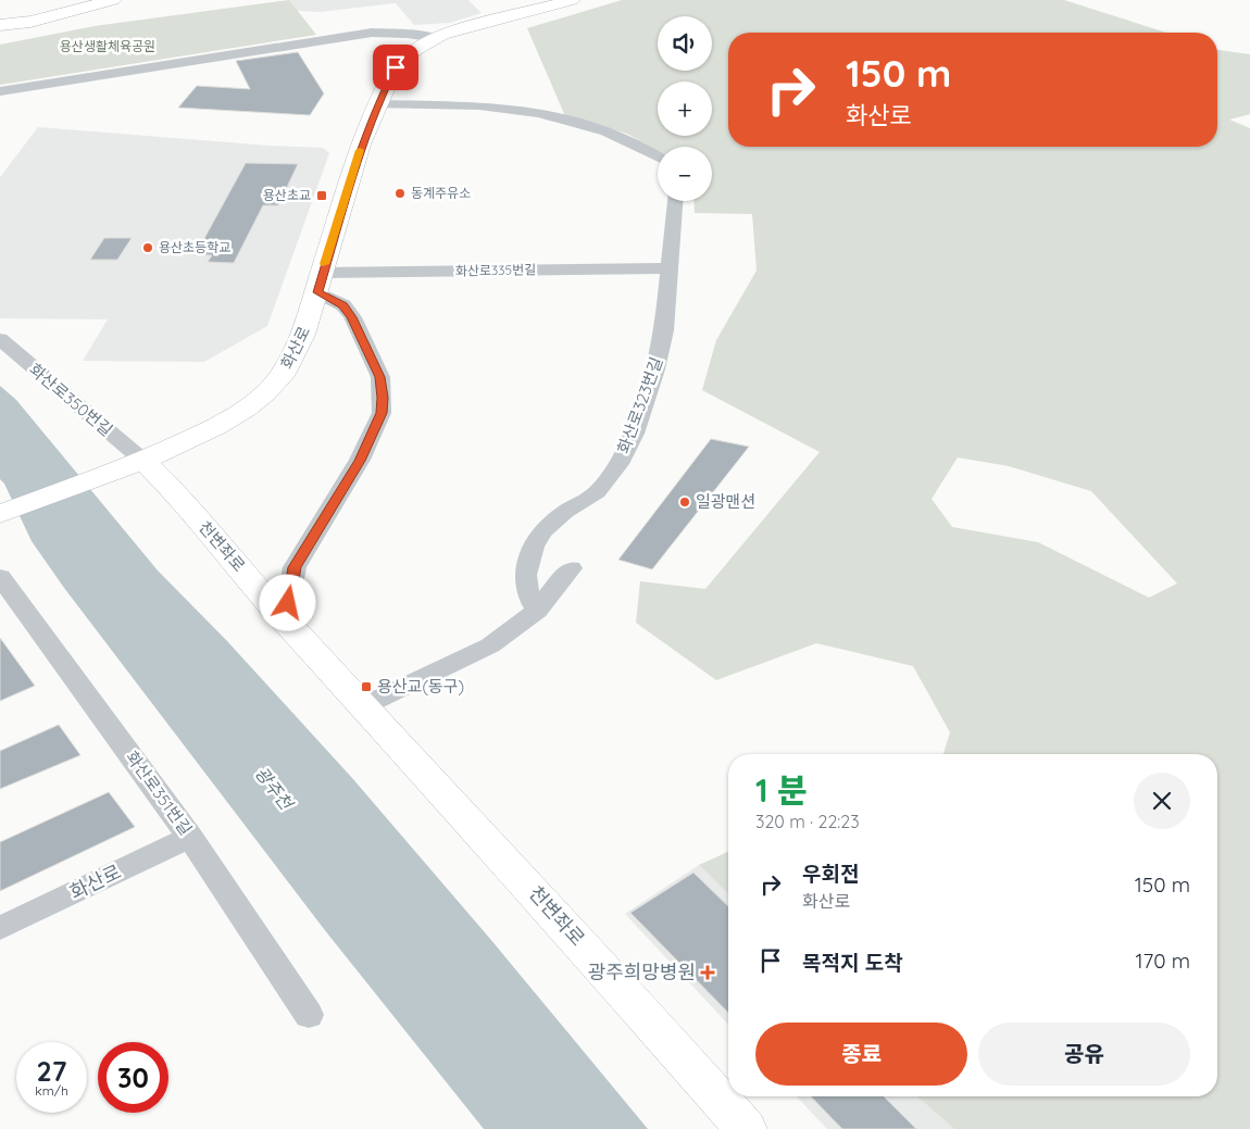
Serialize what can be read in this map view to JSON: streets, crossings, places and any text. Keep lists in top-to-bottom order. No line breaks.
{"streets":{"main road":["화산로","천변좌로"],"street":["화산로335번길","화산로350번길","화산로323번길","화산로351번길"]},"crossings":[["화산로335번길","화산로"],["화산로335번길","화산로323번길"],["화산로","화산로350번길"],["화산로","천변좌로"],["화산로","화산로351번길"],["화산로350번길","천변좌로"]],"water":["광주천"],"parks":["용산생활체육공원"],"places":{"other":["동계주유소","용산초등학교","일광맨션"],"transit":["용산초교","용산교(동구)"],"health":["광주희망병원"]},"page":{"map_buttons":["+","−"],"turn":["150 m","화산로"],"heading":["1 분","320 m · 22:23"],"list":[{"name":"우회전","note":"화산로","value":"150 m"},{"name":"목적지 도착","value":"170 m"}],"buttons":["종료","공유"],"speed":"27 km/h","limit":"30"}}
